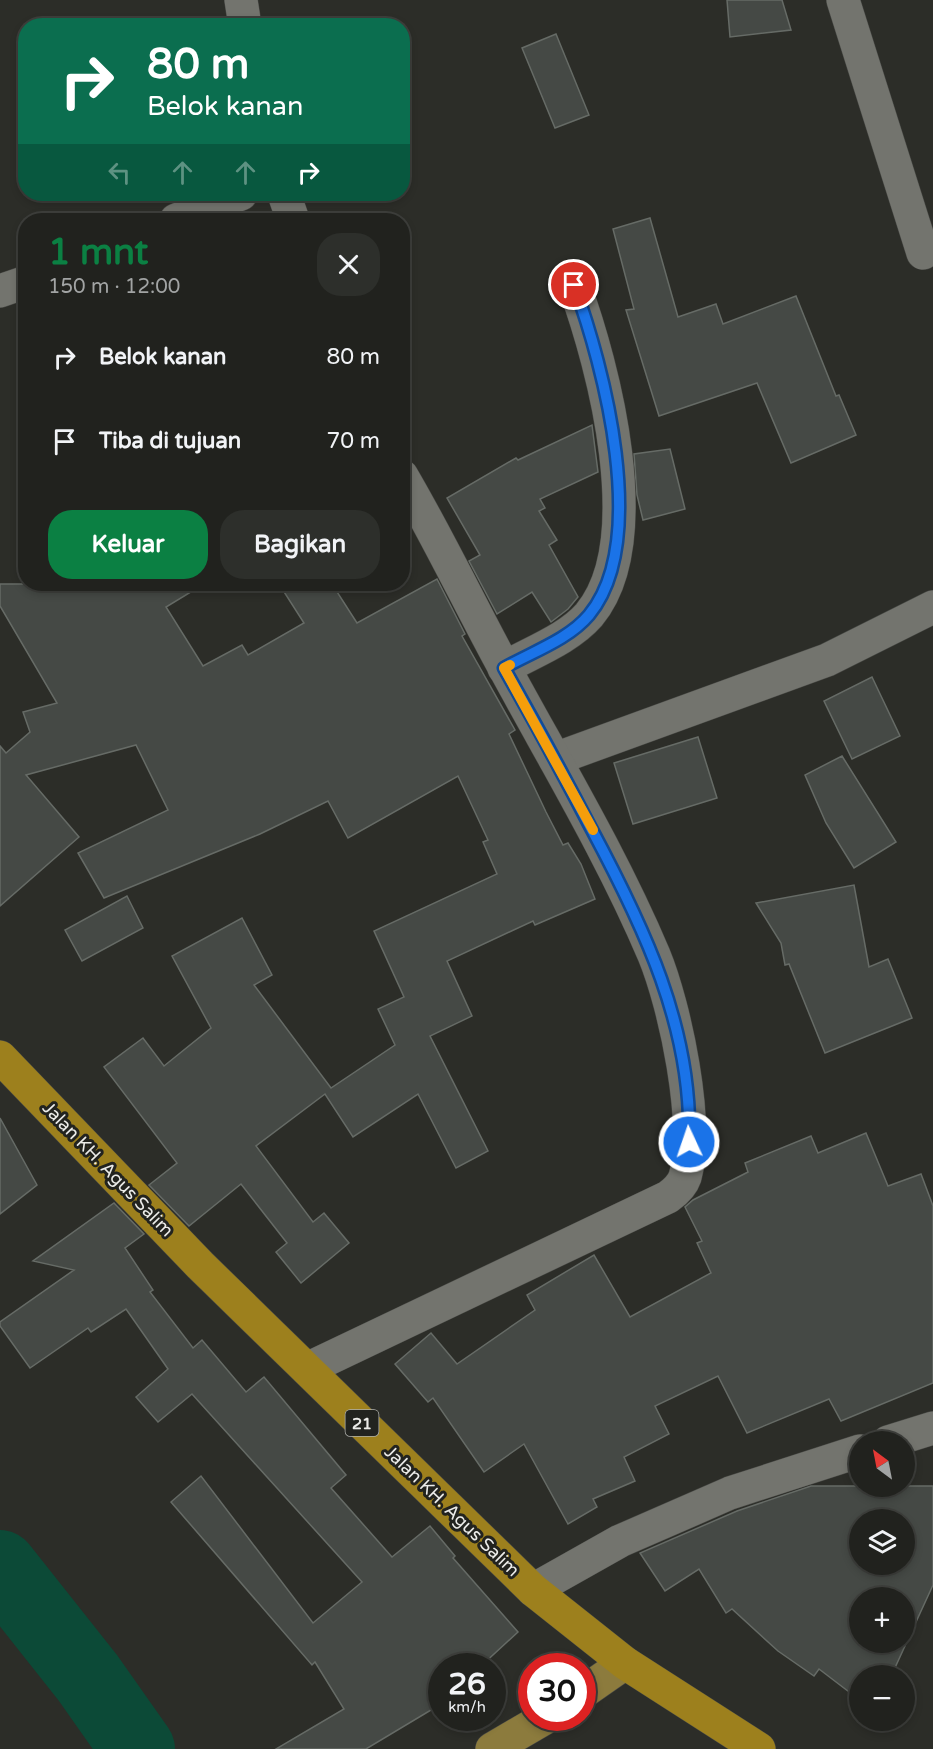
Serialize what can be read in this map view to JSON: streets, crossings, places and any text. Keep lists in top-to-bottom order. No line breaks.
{"streets":{"highway":["Jalan KH. Agus Salim","21"]},"north":"top left","page":{"turn":["80 m","Belok kanan"],"heading":["1 mnt","150 m · 12:00"],"list":[{"name":"Belok kanan","value":"80 m"},{"name":"Tiba di tujuan","value":"70 m"}],"buttons":["Keluar","Bagikan"],"map_buttons":["+","−"],"speed":"26 km/h","limit":"30"}}
